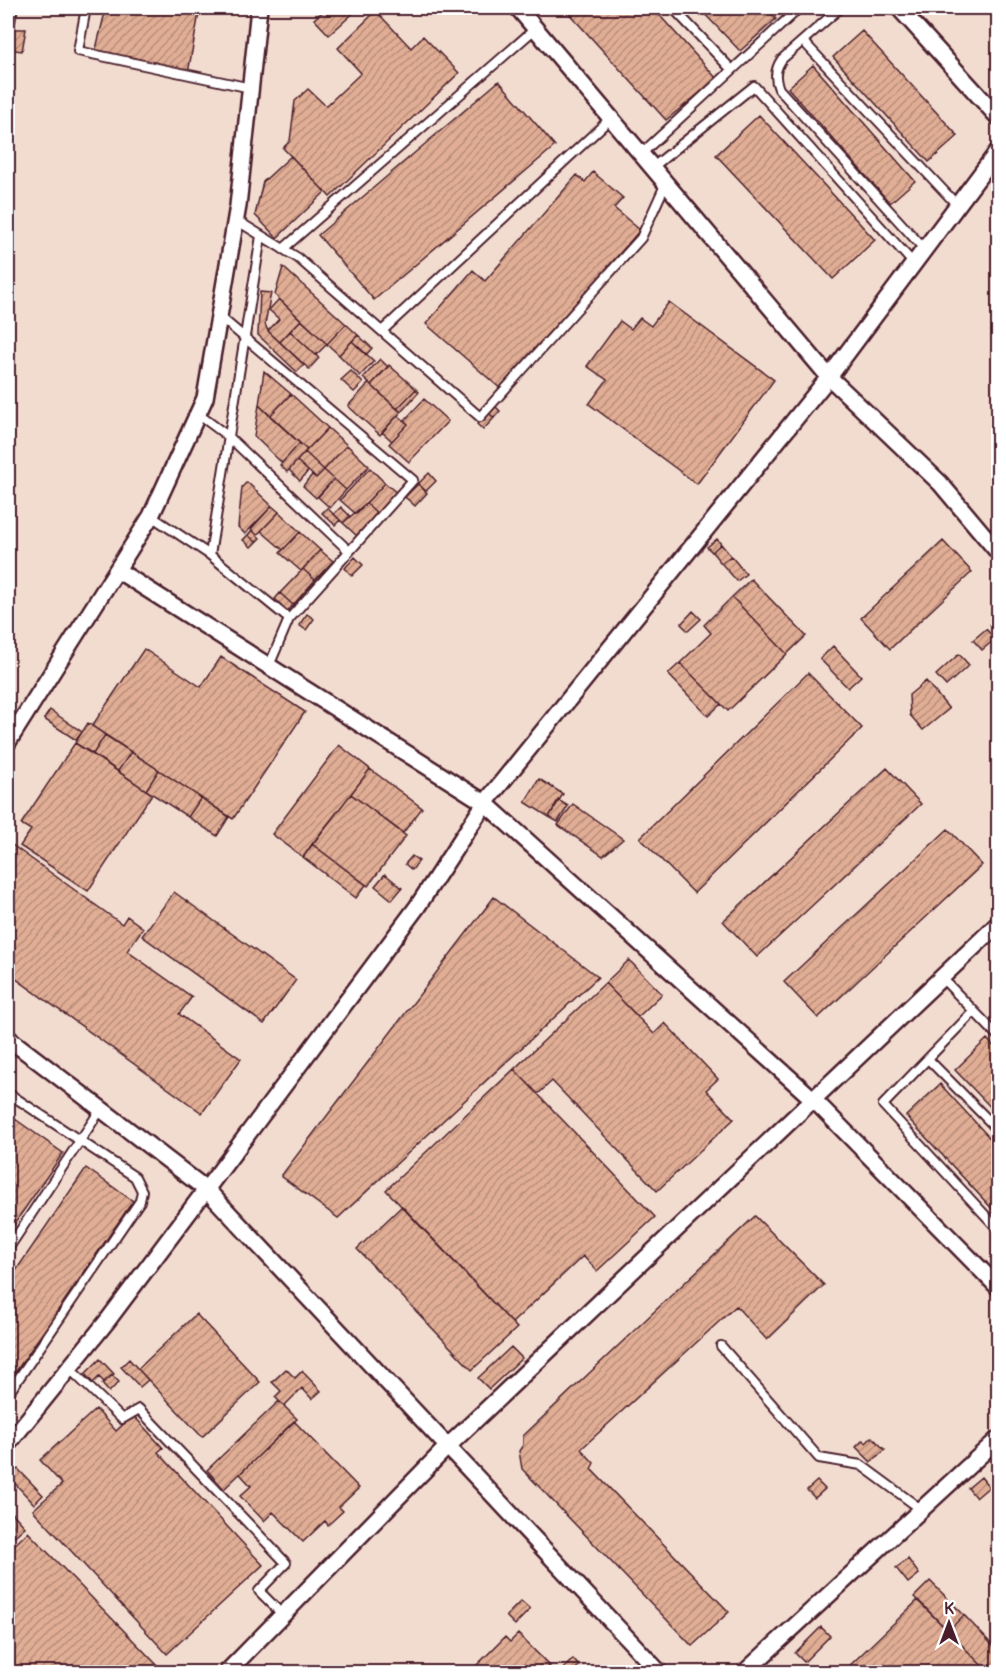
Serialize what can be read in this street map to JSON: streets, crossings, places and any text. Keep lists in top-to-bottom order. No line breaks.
{"north":"top"}
